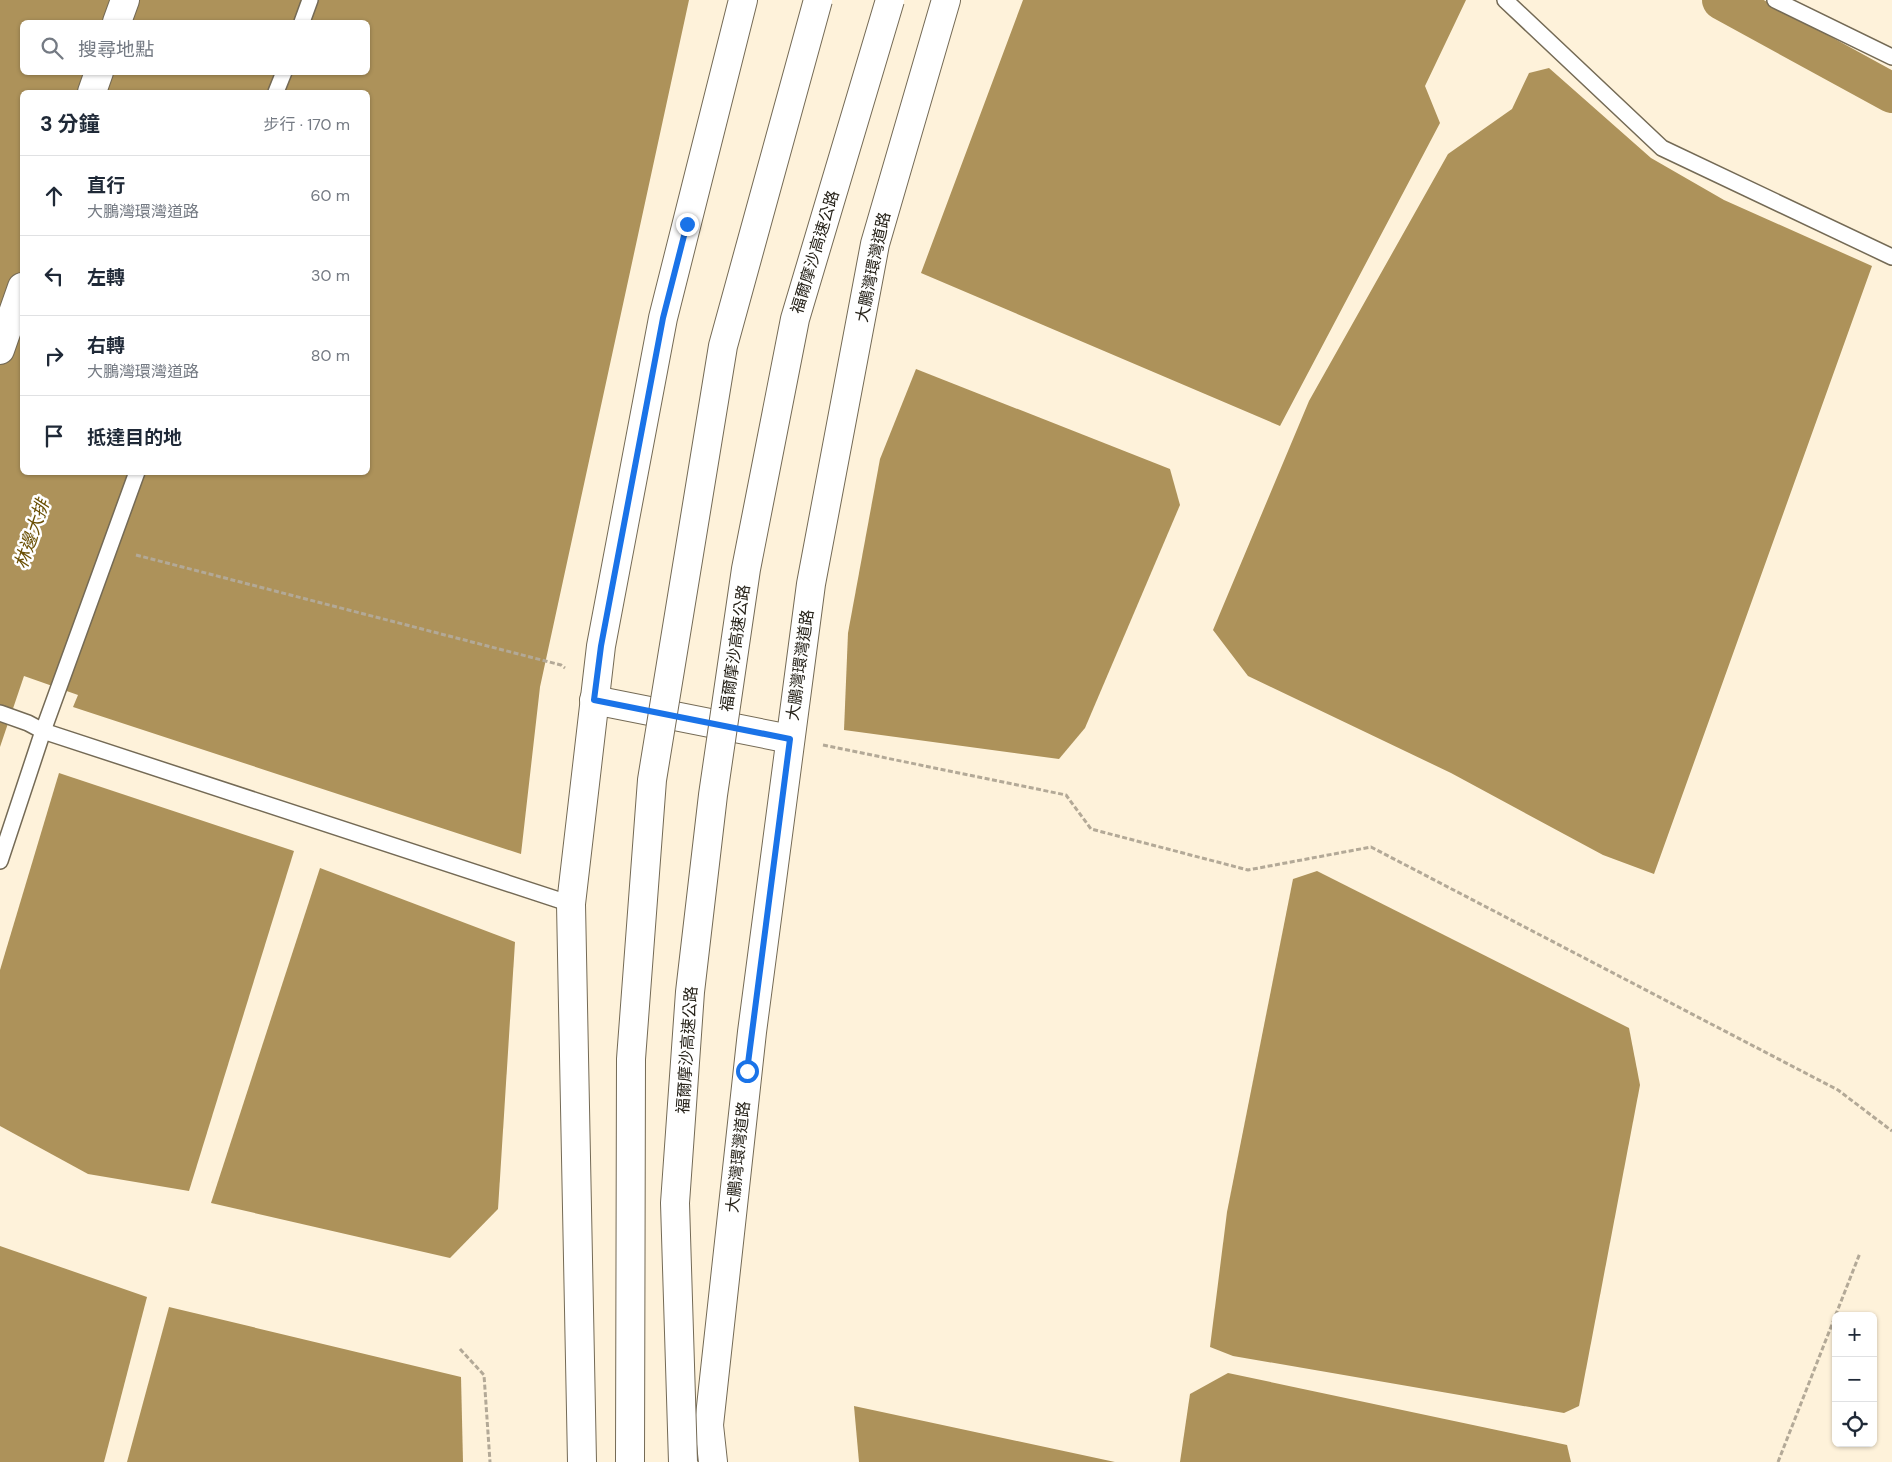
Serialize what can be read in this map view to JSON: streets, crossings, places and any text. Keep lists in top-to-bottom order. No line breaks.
{"streets":{"main road":["福爾摩沙高速公路","大鵬灣環灣道路"]},"water":["林邊大排"],"page":{"search":"搜尋地點","heading":["3 分鐘","步行 · 170 m"],"list":[["直行","大鵬灣環灣道路","60 m"],["左轉","30 m"],["右轉","大鵬灣環灣道路","80 m"],"抵達目的地"],"map_buttons":["+","−"]}}
